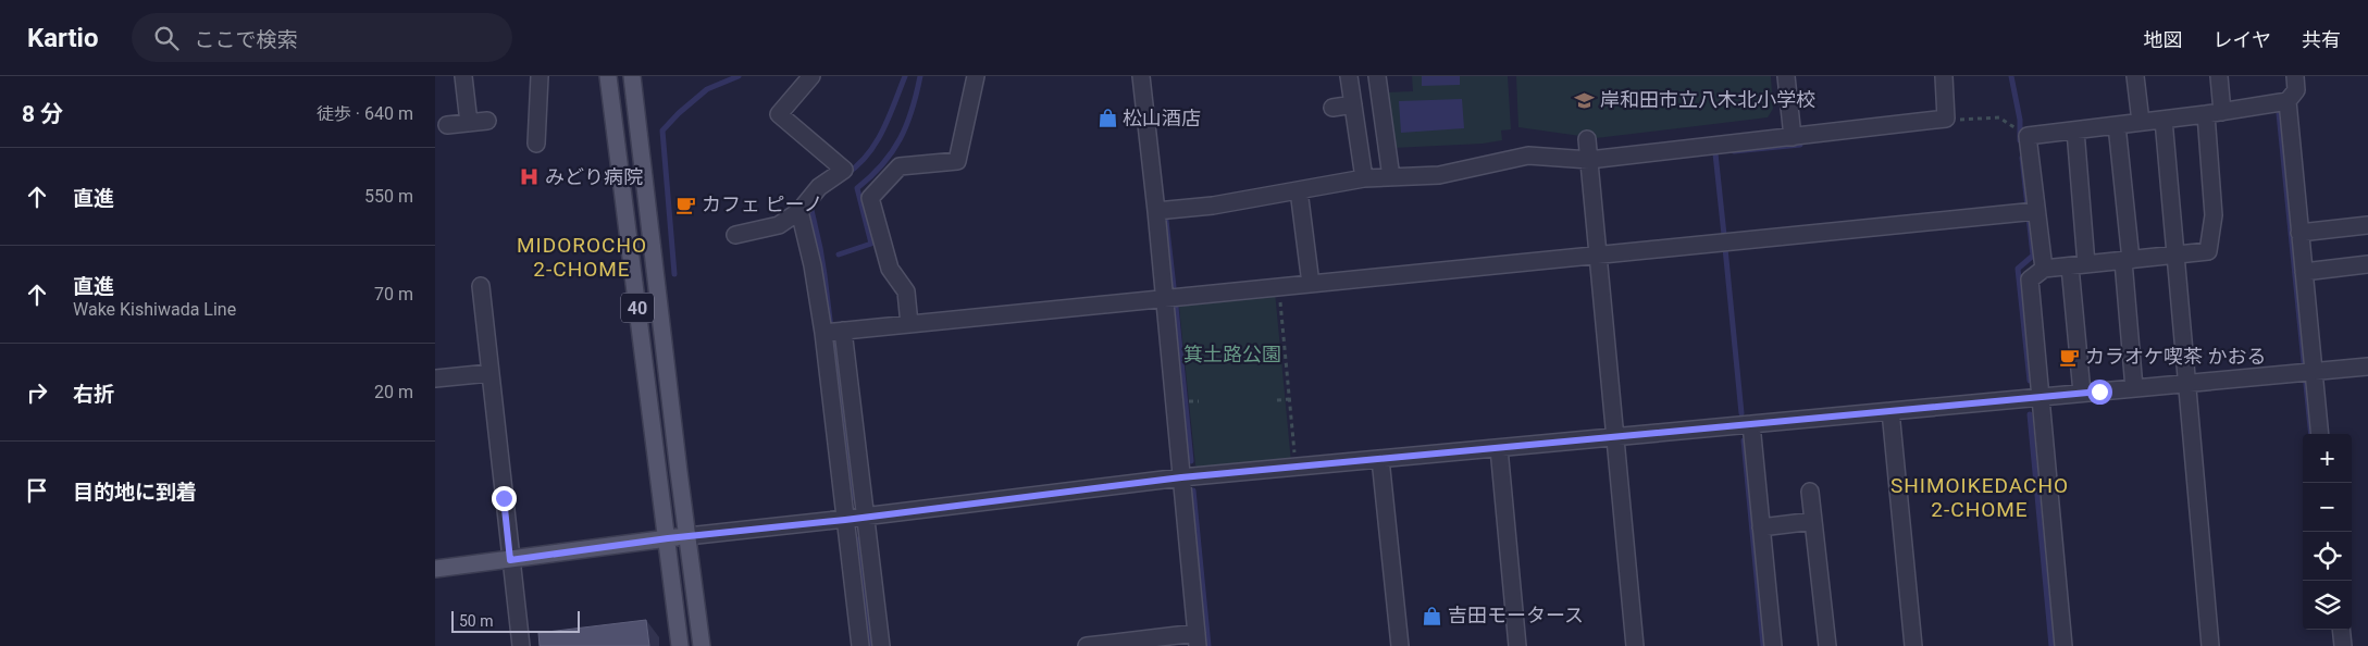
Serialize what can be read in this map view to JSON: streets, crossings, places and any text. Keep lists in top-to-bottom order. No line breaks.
{"streets":{"main road":["40"]},"districts":["MIDOROCHO 2-CHOME","SHIMOIKEDACHO 2-CHOME"],"parks":["箕土路公園"],"places":{"school or university":["岸和田市立八木北小学校"],"shop":["松山酒店","吉田モータース"],"hospital":["みどり病院"],"cafe":["カフェ ピーノ","カラオケ喫茶 かおる"]},"scale_bar":"50 m","page":{"header":"Kartio","search":"ここで検索","nav":["地図","レイヤ","共有"],"heading":["8 分","徒歩 · 640 m"],"list":[["直進","550 m"],["直進","Wake Kishiwada Line","70 m"],["右折","20 m"],"目的地に到着"],"map_buttons":["+","−"],"scale":"50 m"}}
